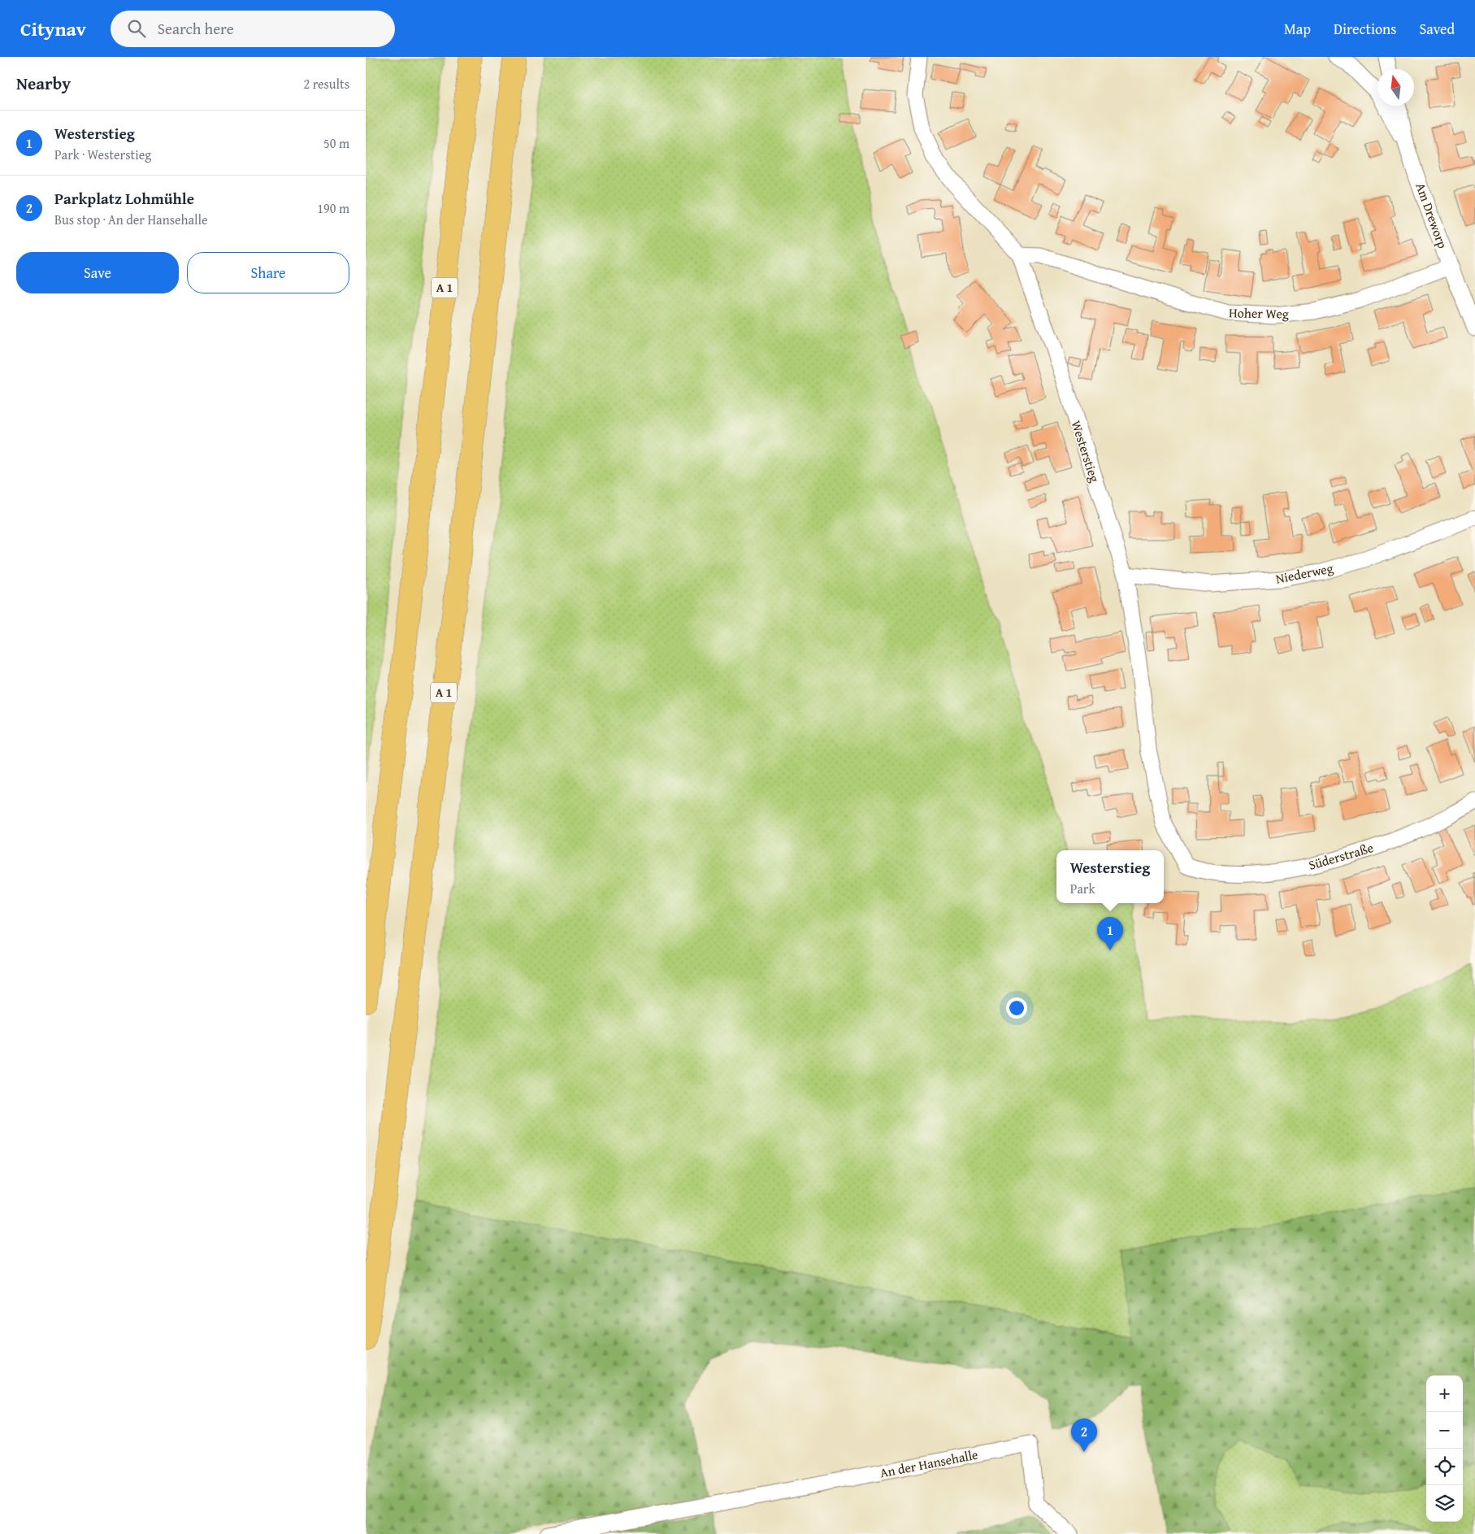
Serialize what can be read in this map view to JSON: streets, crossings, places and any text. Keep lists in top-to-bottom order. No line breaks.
{"streets":{"highway":["A 1"],"street":["Am Dreworp","Hoher Weg","Westerstieg","Niederweg","Süderstraße","An der Hansehalle"]},"crossings":[["Am Dreworp","Hoher Weg"],["Hoher Weg","Westerstieg"],["Westerstieg","Niederweg"],["Westerstieg","Süderstraße"]],"north":"top","page":{"header":"Citynav","search":"Search here","nav":["Map","Directions","Saved"],"heading":["Nearby","2 results"],"list":[{"mark":"1","name":"Westerstieg","note":"Park · Westerstieg","value":"50 m"},{"mark":"2","name":"Parkplatz Lohmühle","note":"Bus stop · An der Hansehalle","value":"190 m"}],"buttons":["Save","Share"],"popup":["Westerstieg","Park"],"pins":["1","2"],"map_buttons":["+","−"]}}
